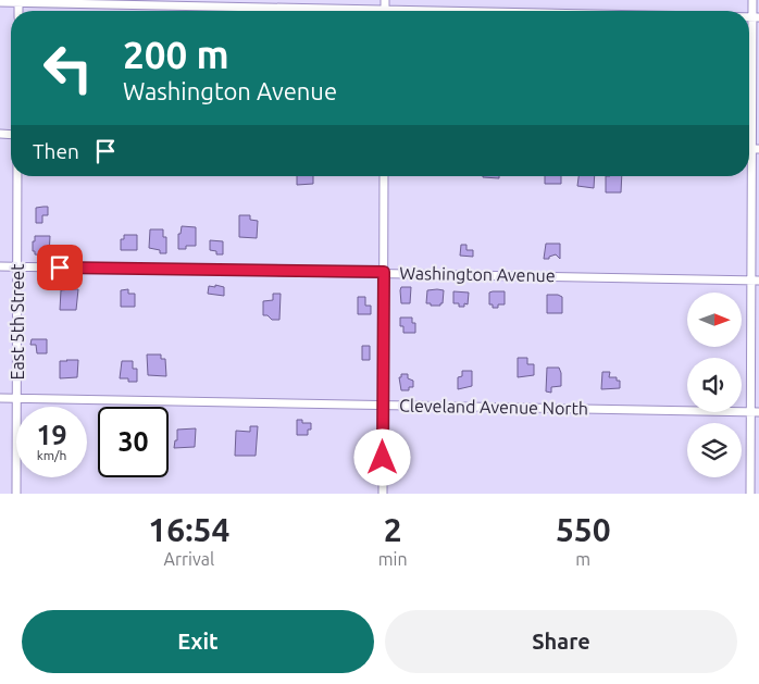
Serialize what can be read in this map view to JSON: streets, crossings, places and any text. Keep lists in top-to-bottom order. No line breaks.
{"streets":{"street":["Washington Avenue","East 5th Street","Cleveland Avenue North"]},"crossings":[["Washington Avenue","East 5th Street"],["East 5th Street","Cleveland Avenue North"]],"north":"right","page":{"turn":["200 m","Washington Avenue"],"then":"Then","speed":"19 km/h","limit":"30","eta":["16:54","Arrival","2","min","550","m"],"buttons":["Exit","Share"]}}
